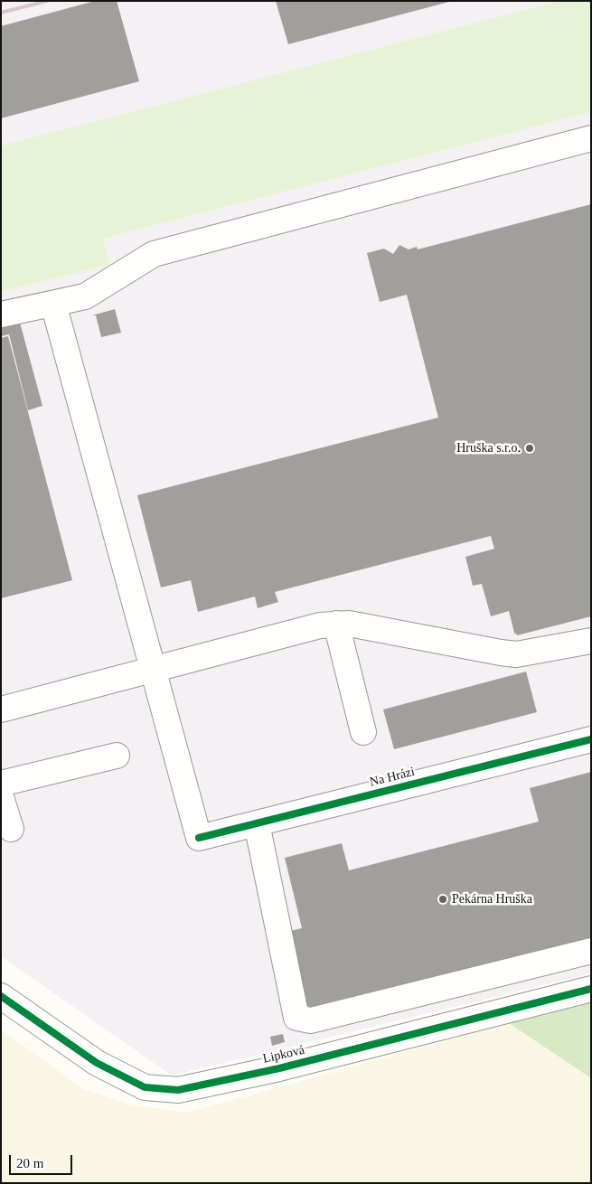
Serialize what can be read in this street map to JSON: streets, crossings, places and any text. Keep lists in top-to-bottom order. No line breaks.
{"streets":{"street":["Na Hrázi","Lipková"]},"places":["Hruška s.r.o.","Pekárna Hruška"],"scale_bar":"20 m"}
